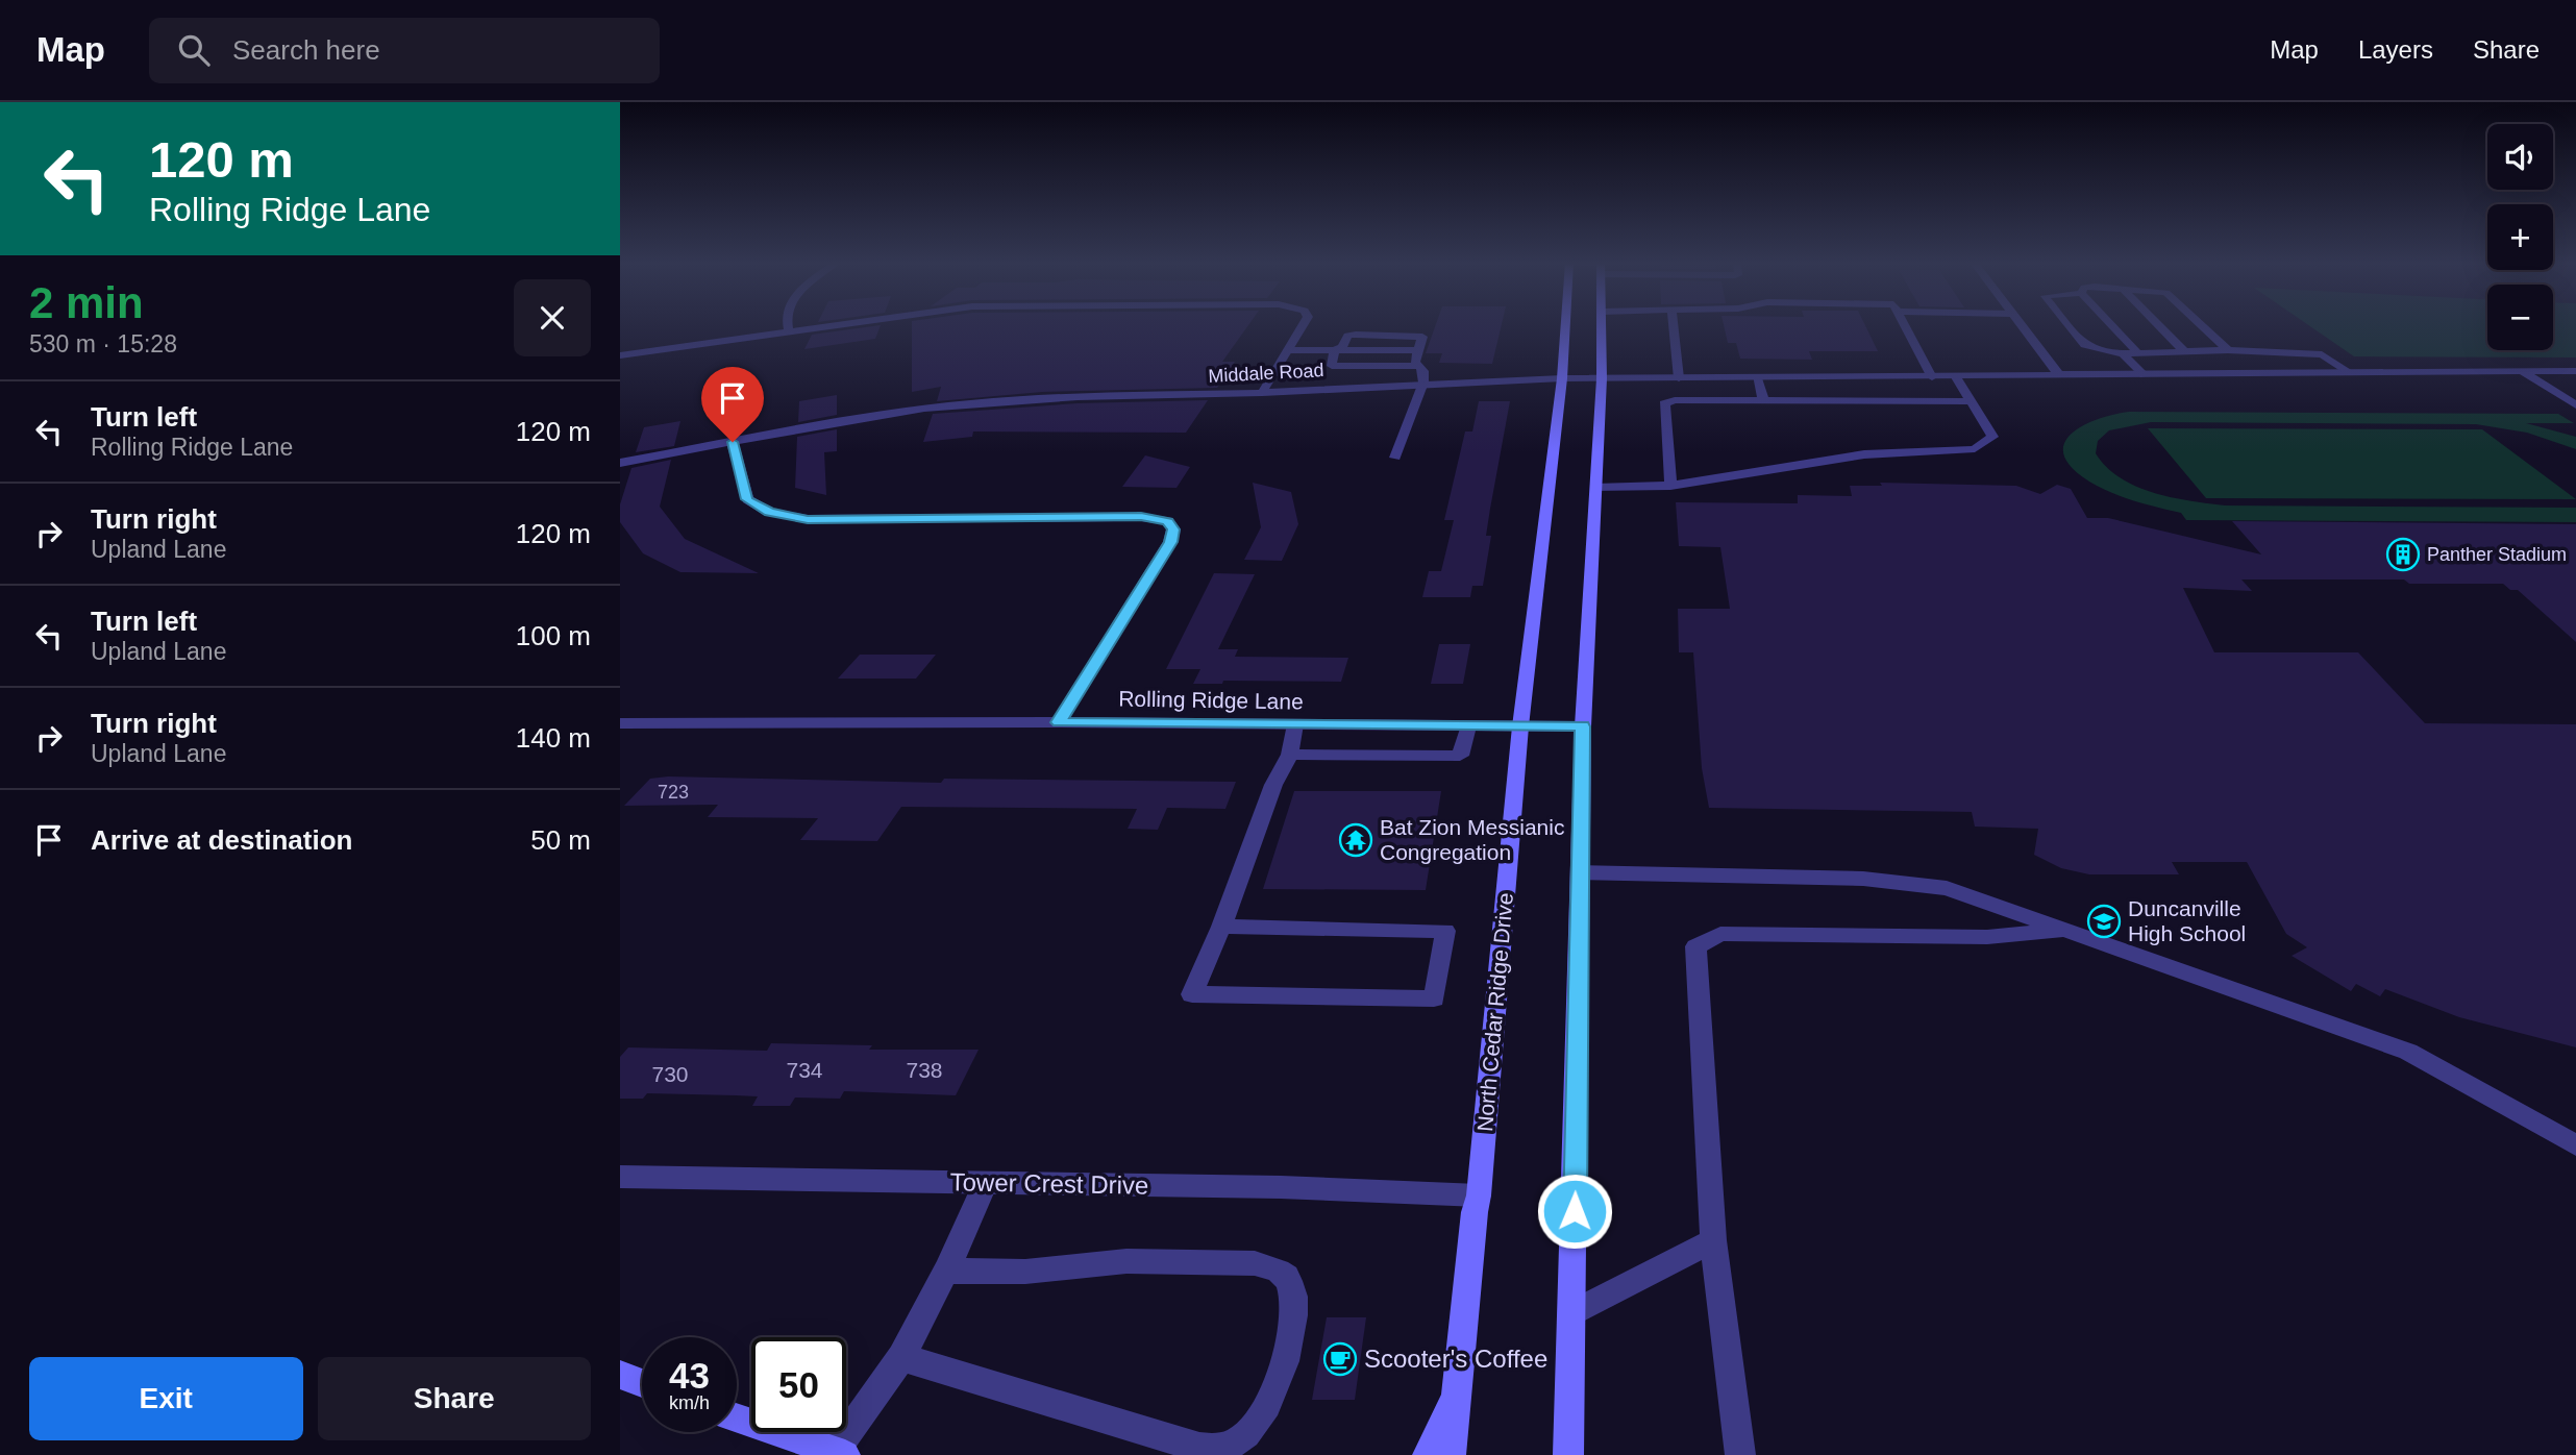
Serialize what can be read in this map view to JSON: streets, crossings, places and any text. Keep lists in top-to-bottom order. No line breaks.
{"streets":{"main road":["North Cedar Ridge Drive"],"street":["Middale Road","Rolling Ridge Lane","Tower Crest Drive"]},"crossings":[["Middale Road","North Cedar Ridge Drive"],["Rolling Ridge Lane","North Cedar Ridge Drive"],["North Cedar Ridge Drive","Tower Crest Drive"]],"places":{"building":["Panther Stadium"],"temple":["Bat Zion Messianic Congregation"],"school or university":["Duncanville High School"],"cafe":["Scooter's Coffee"]},"house_numbers":["723","734","738","730"],"page":{"header":"Map","search":"Search here","nav":["Map","Layers","Share"],"turn":["120 m","Rolling Ridge Lane"],"map_buttons":["+","−"],"heading":["2 min","530 m · 15:28"],"list":[{"name":"Turn left","note":"Rolling Ridge Lane","value":"120 m"},{"name":"Turn right","note":"Upland Lane","value":"120 m"},{"name":"Turn left","note":"Upland Lane","value":"100 m"},{"name":"Turn right","note":"Upland Lane","value":"140 m"},{"name":"Arrive at destination","value":"50 m"}],"speed":"43 km/h","limit":"50","buttons":["Exit","Share"]}}
